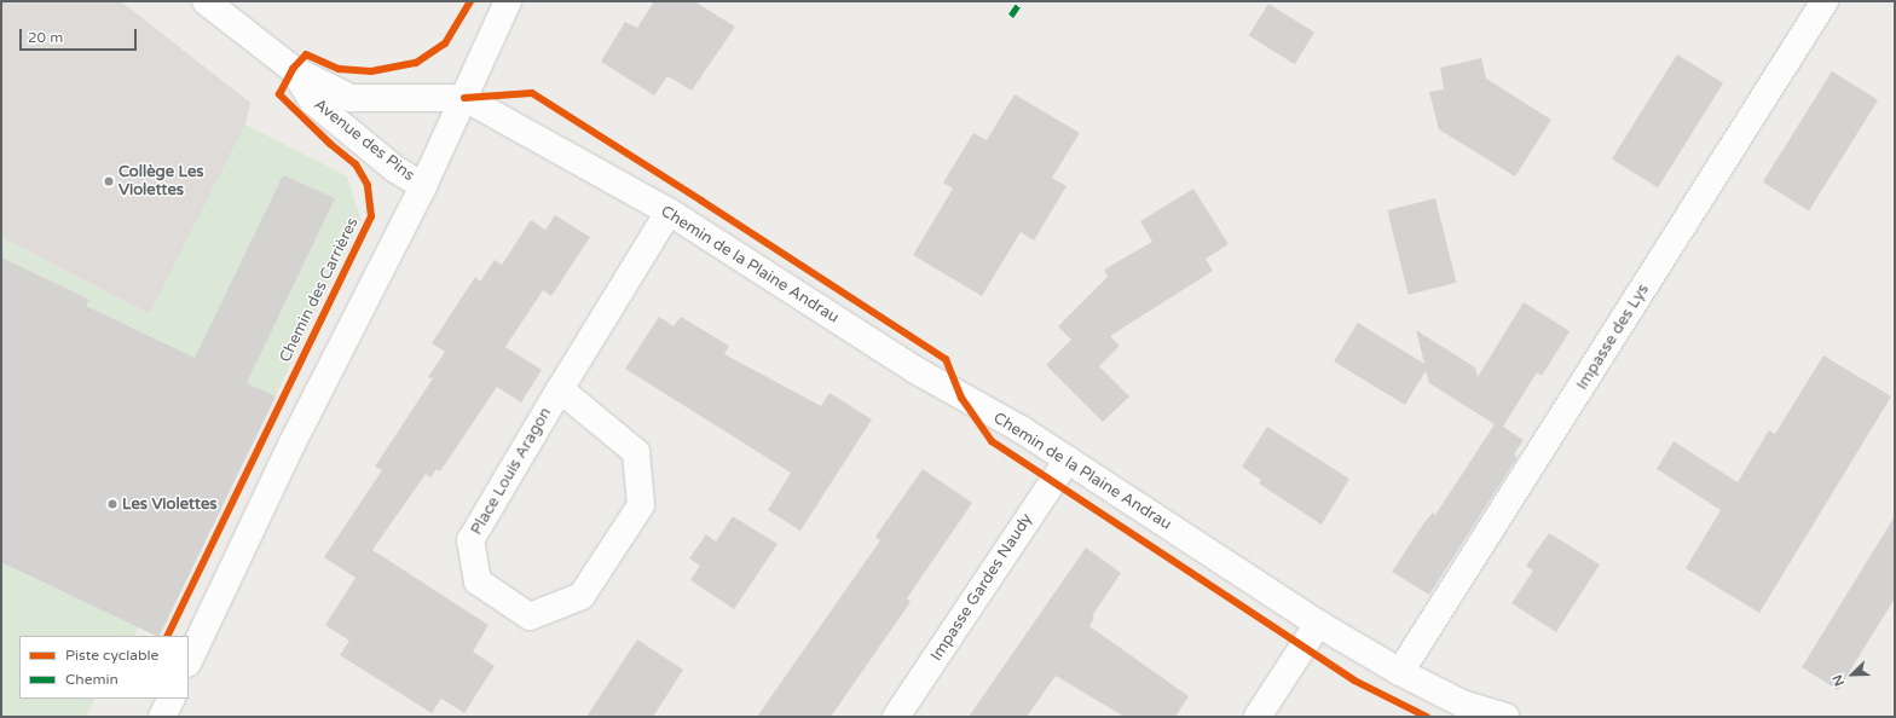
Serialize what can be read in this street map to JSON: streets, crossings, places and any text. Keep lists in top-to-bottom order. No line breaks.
{"streets":{"street":["Avenue des Pins","Chemin de la Plaine Andrau","Impasse des Lys","Place Louis Aragon","Impasse Gardes Naudy"],"cycle path":["Chemin des Carrières"]},"crossings":[["Avenue des Pins","Chemin de la Plaine Andrau"],["Chemin de la Plaine Andrau","Impasse des Lys"],["Chemin de la Plaine Andrau","Place Louis Aragon"],["Chemin de la Plaine Andrau","Impasse Gardes Naudy"]],"places":["Collège Les Violettes","Les Violettes"],"legend":["Piste cyclable","Chemin"],"scale_bar":"20 m","north":"bottom left"}
